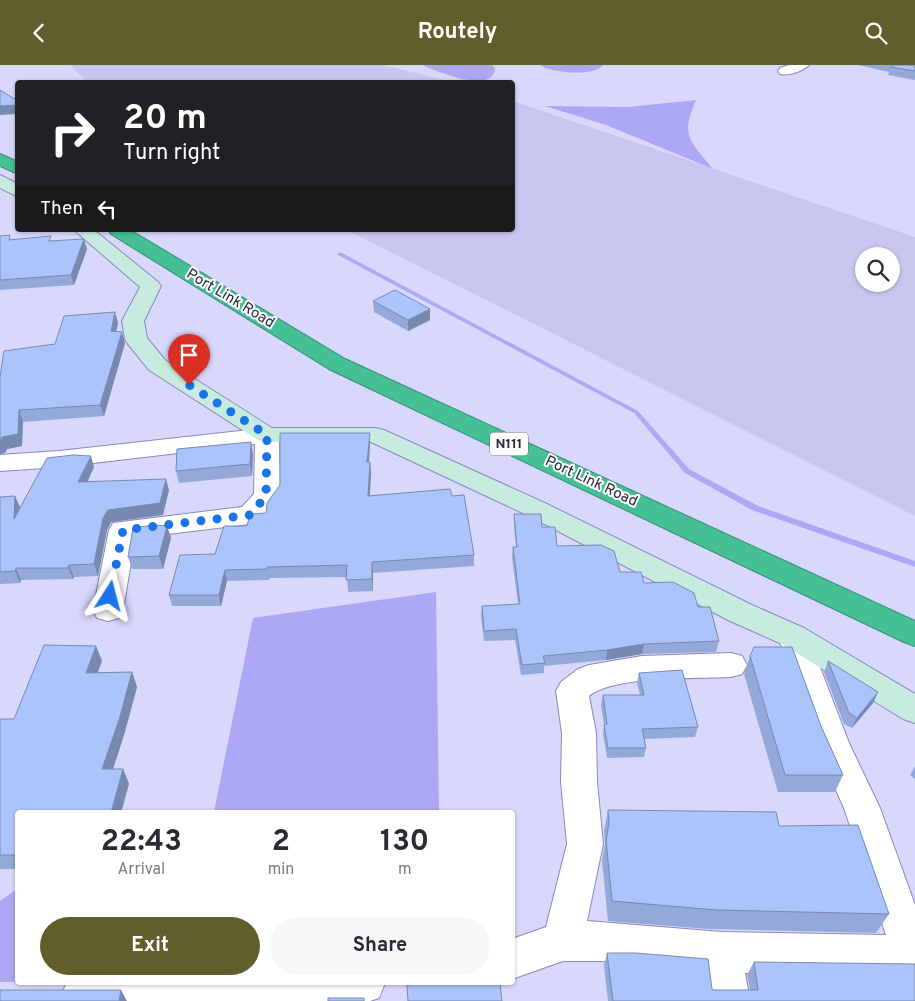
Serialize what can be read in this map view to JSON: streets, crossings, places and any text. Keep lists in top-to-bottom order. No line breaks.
{"streets":{"highway":["Port Link Road","N111"]},"page":{"header":"Routely","turn":["20 m","Turn right"],"then":"Then","eta":["22:43","Arrival","2","min","130","m"],"buttons":["Exit","Share"]}}
